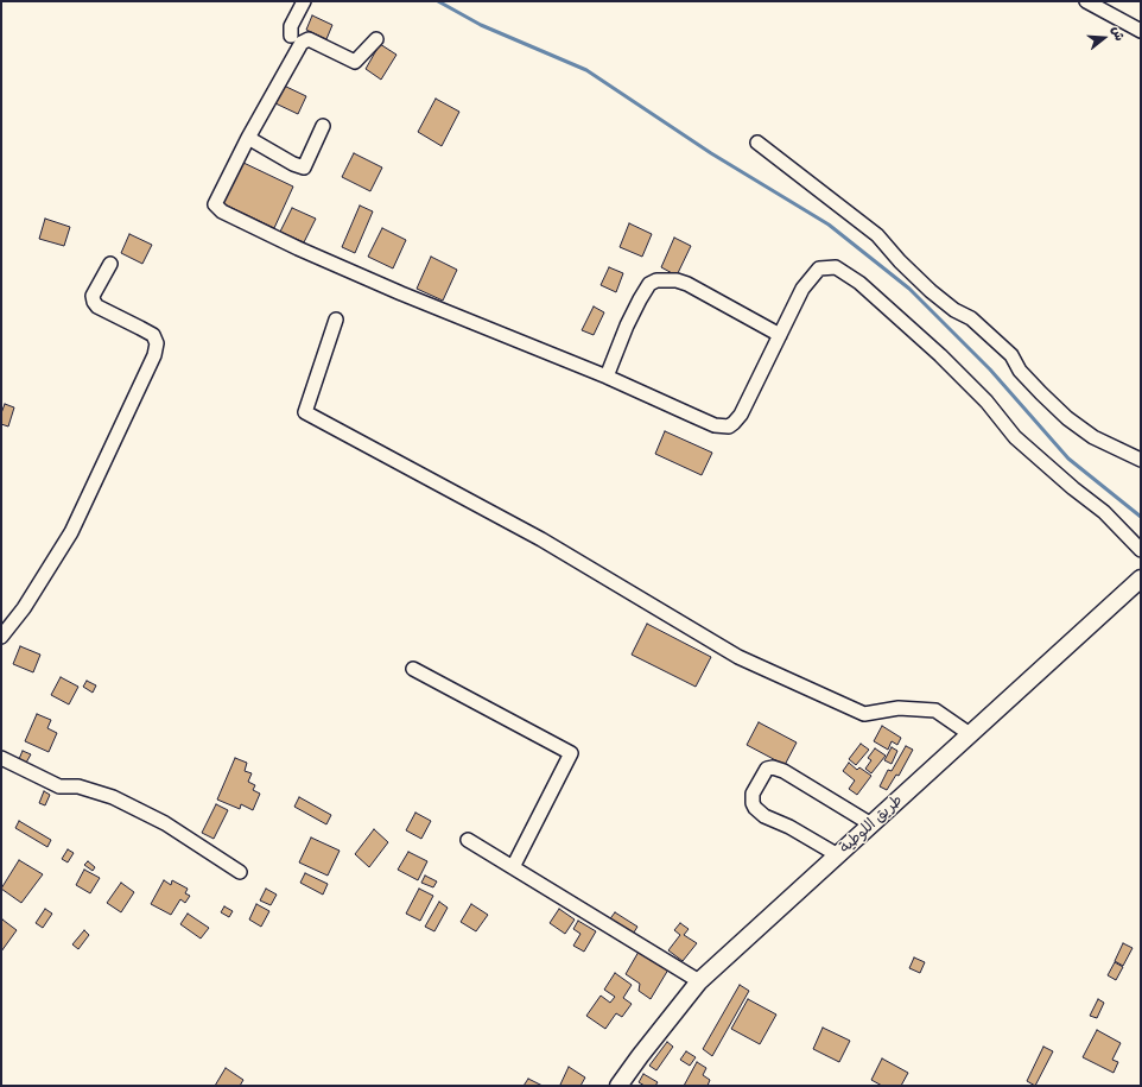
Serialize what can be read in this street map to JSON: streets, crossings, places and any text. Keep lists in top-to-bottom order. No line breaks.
{"streets":{"main road":["طريق اللوطية"]},"north":"right"}
